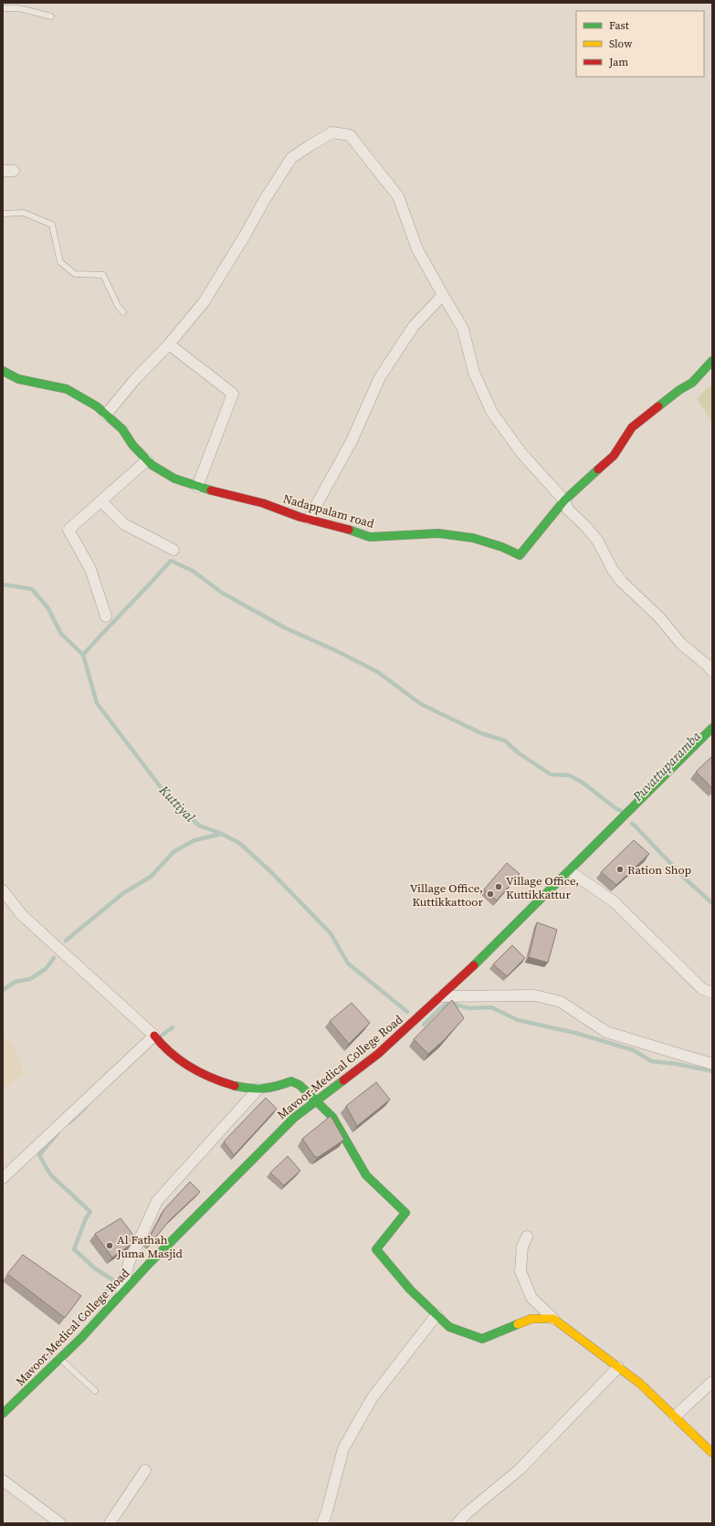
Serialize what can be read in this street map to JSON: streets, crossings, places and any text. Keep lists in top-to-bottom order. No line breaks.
{"streets":{"street":["Nadappalam road","Mavoor-Medical College Road"]},"water":["Puvattuparamba","Kuttiyal"],"places":["Ration Shop","Village Office, Kuttikkattur","Village Office, Kuttikkattoor","Al Fathah Juma Masjid"],"legend":["Fast","Slow","Jam"]}
